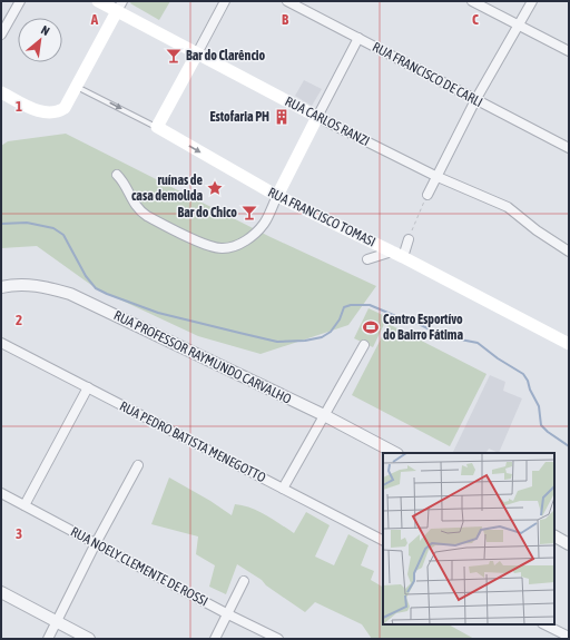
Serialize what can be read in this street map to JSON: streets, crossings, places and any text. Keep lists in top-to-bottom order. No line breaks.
{"streets":{"main road":["RUA CARLOS RANZI","RUA FRANCISCO TOMASI"],"street":["RUA FRANCISCO DE CARLI","RUA PROFESSOR RAYMUNDO CARVALHO","RUA PEDRO BATISTA MENEGOTTO","RUA NOELY CLEMENTE DE ROSSI"]},"one_way":["RUA FRANCISCO TOMASI"],"places":{"bar":["Bar do Clarêncio","Bar do Chico"],"building":["Estofaria PH"],"place":["ruínas de casa demolida"],"sports":["Centro Esportívo do Bairro Fátima"]},"north":"top right","grid":{"columns":["A","B","C"],"rows":["1","2","3"]}}
